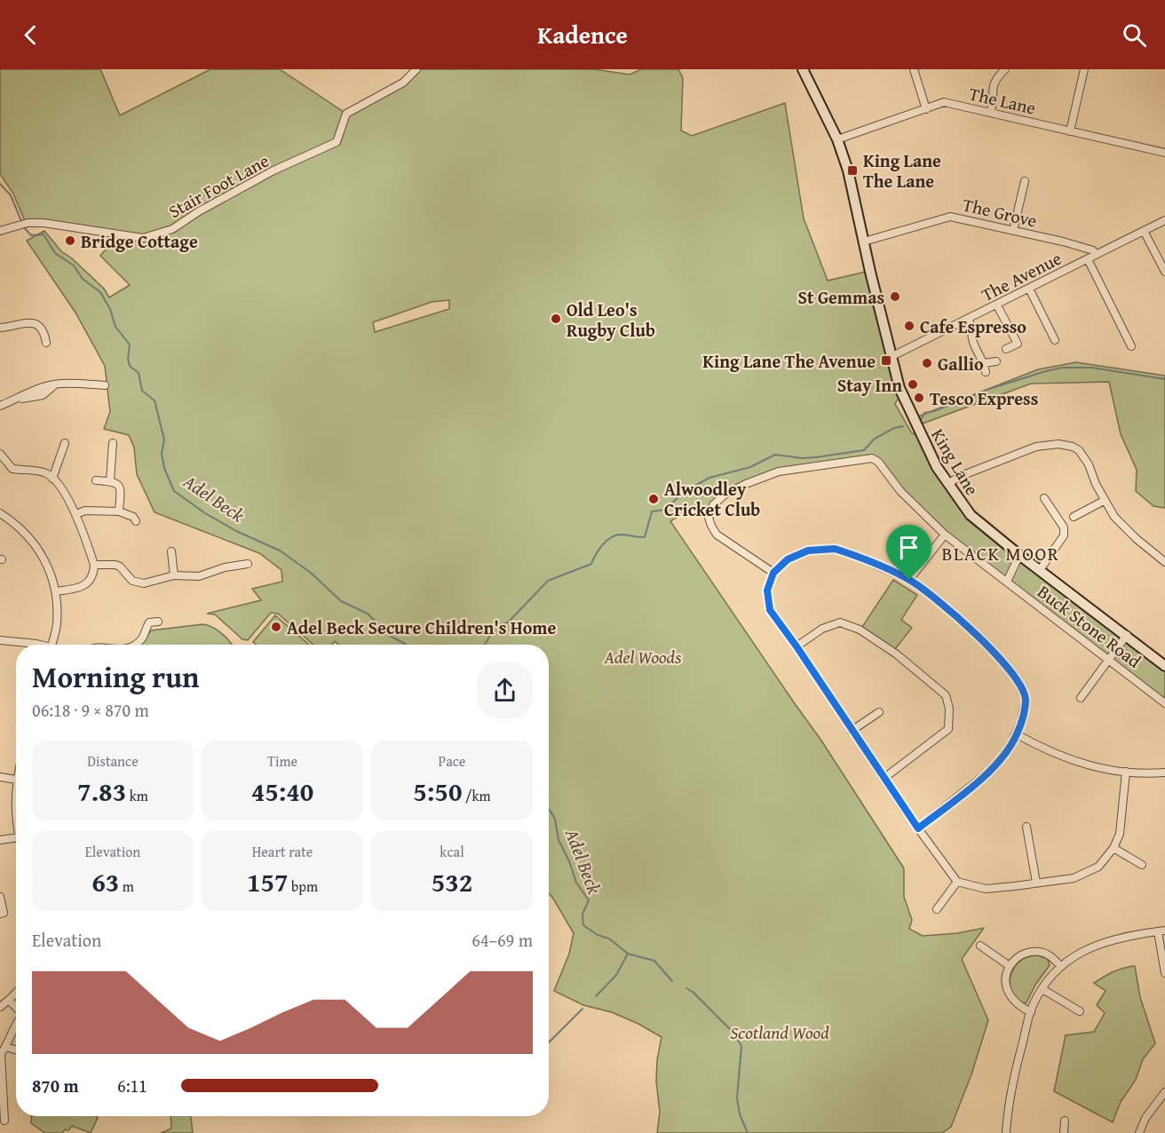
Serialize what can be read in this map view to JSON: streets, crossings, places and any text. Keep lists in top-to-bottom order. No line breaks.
{"streets":{"street":["The Lane","Stair Foot Lane","The Grove","The Avenue","King Lane","Buck Stone Road"]},"crossings":[["The Lane","King Lane"],["The Grove","The Avenue"],["The Grove","King Lane"],["The Avenue","King Lane"]],"districts":["BLACK MOOR"],"water":["Adel Beck"],"parks":["Adel Woods","Scotland Wood"],"places":{"transit":["King Lane The Lane","King Lane The Avenue"],"other":["Bridge Cottage","St Gemmas","Old Leo's Rugby Club","Cafe Espresso","Gallio","Stay Inn","Tesco Express","Alwoodley Cricket Club","Adel Beck Secure Children's Home"]},"page":{"header":"Kadence","heading":["Morning run","06:18 · 9 × 870 m"],"stats":[["Distance","7.83 km"],["Time","45:40"],["Pace","5:50 /km"],["Elevation","63 m"],["Heart rate","157 bpm"],["kcal","532"]],"chart":["Elevation","64–69 m"],"list":[{"name":"870 m","note":"6:11"}]}}
